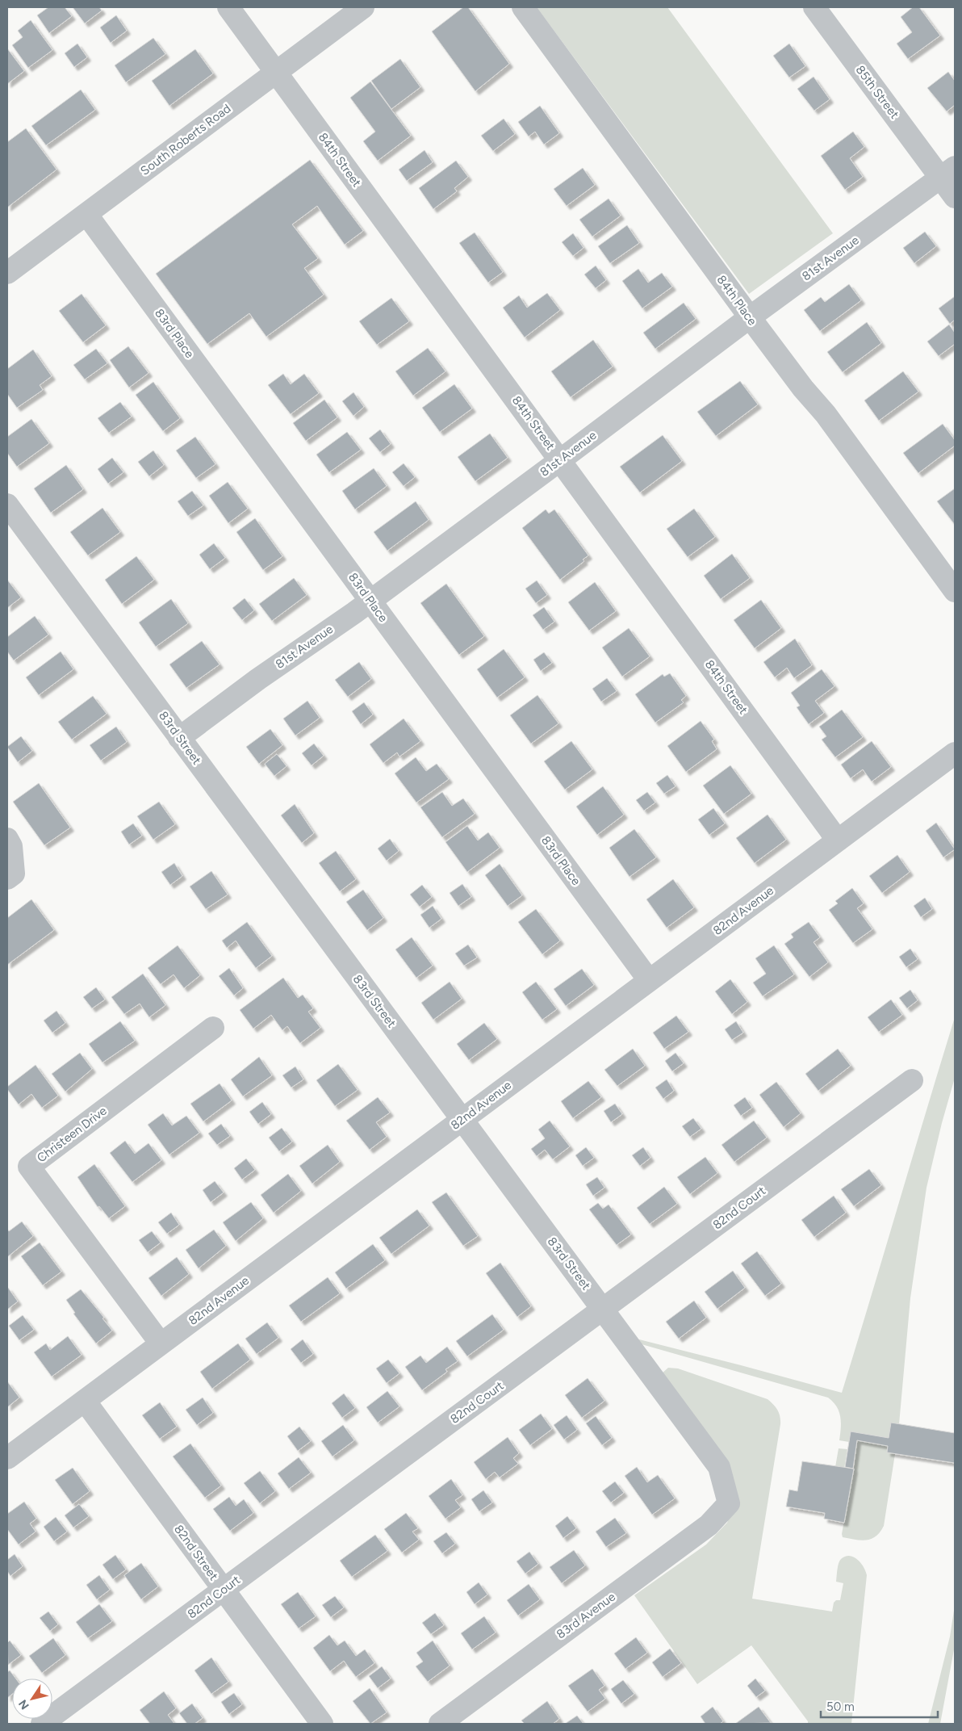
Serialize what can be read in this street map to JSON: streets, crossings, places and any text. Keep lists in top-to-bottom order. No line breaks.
{"streets":{"street":["85th Street","South Roberts Road","84th Street","81st Avenue","84th Place","83rd Place","83rd Street","82nd Avenue","Christeen Drive","82nd Court","82nd Street","83rd Avenue"]},"crossings":[["85th Street","81st Avenue"],["South Roberts Road","84th Street"],["South Roberts Road","83rd Place"],["84th Street","81st Avenue"],["84th Street","82nd Avenue"],["81st Avenue","84th Place"],["81st Avenue","83rd Place"],["81st Avenue","83rd Street"],["83rd Place","82nd Avenue"],["83rd Street","82nd Avenue"],["83rd Street","82nd Court"],["83rd Street","83rd Avenue"],["82nd Avenue","Christeen Drive"],["82nd Avenue","82nd Street"],["82nd Court","82nd Street"]],"scale_bar":"50 m","north":"bottom left"}
